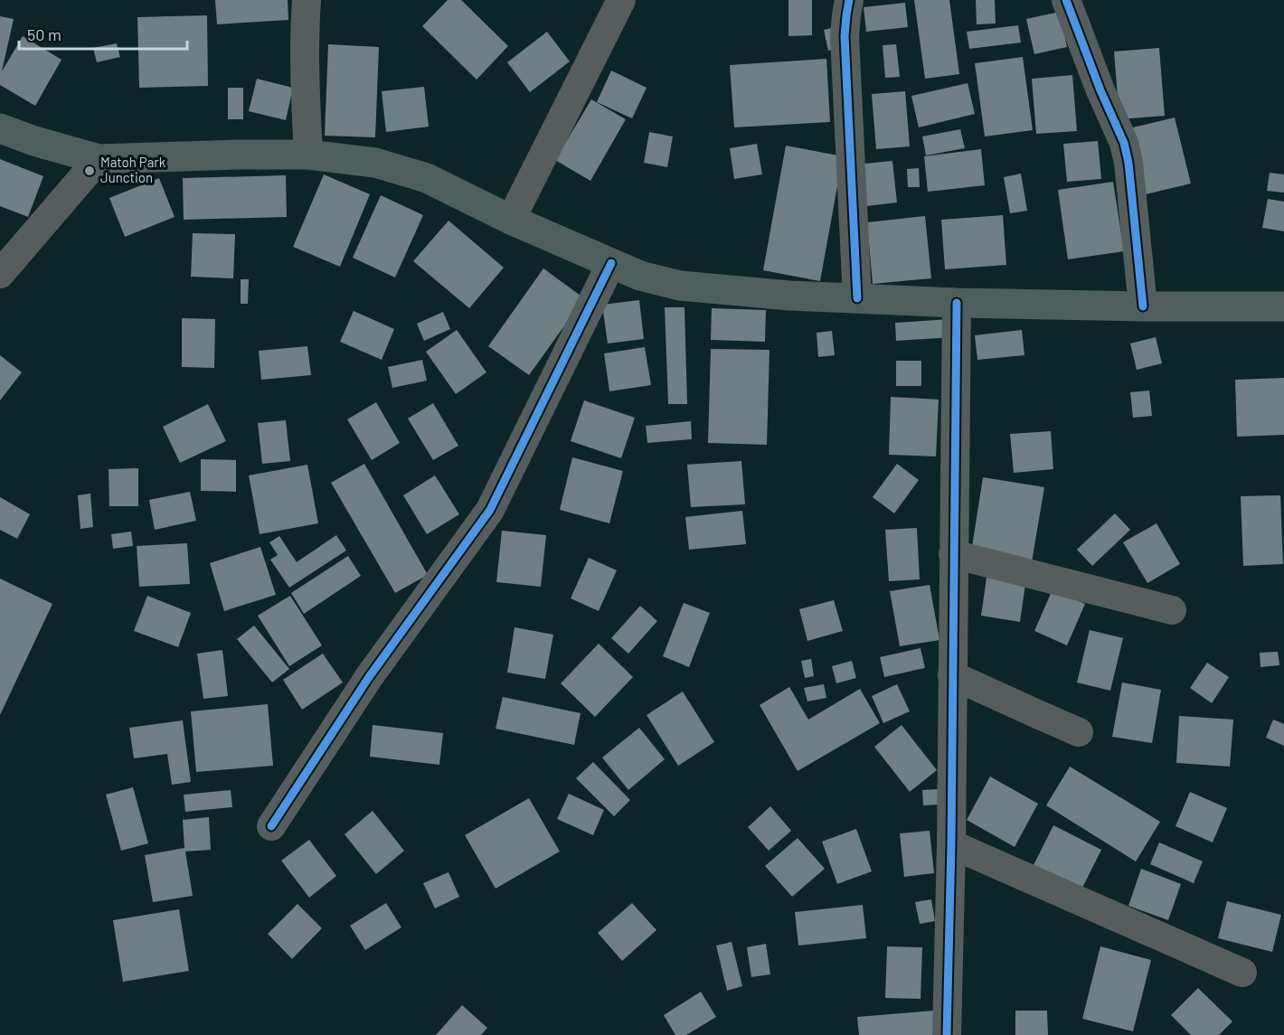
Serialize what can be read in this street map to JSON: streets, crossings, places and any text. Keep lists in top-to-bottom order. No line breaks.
{"places":["Matoh Park Junction"],"scale_bar":"50 m"}
